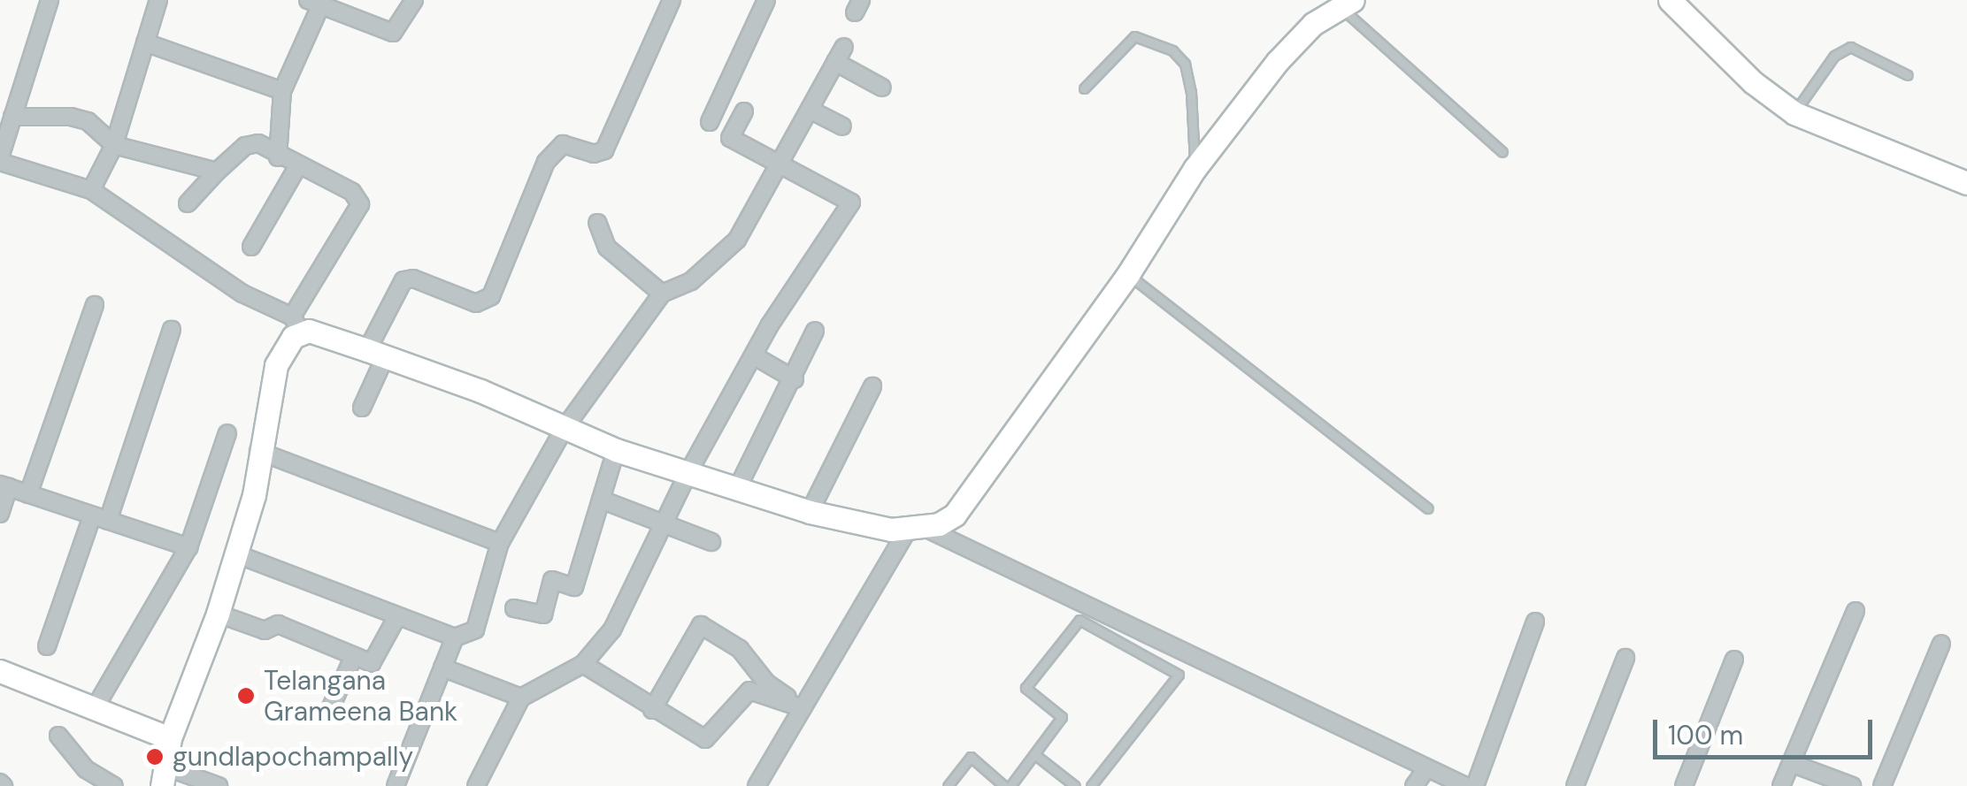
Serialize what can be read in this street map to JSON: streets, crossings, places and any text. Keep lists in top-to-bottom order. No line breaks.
{"places":["Telangana Grameena Bank","gundlapochampally"],"scale_bar":"100 m"}
